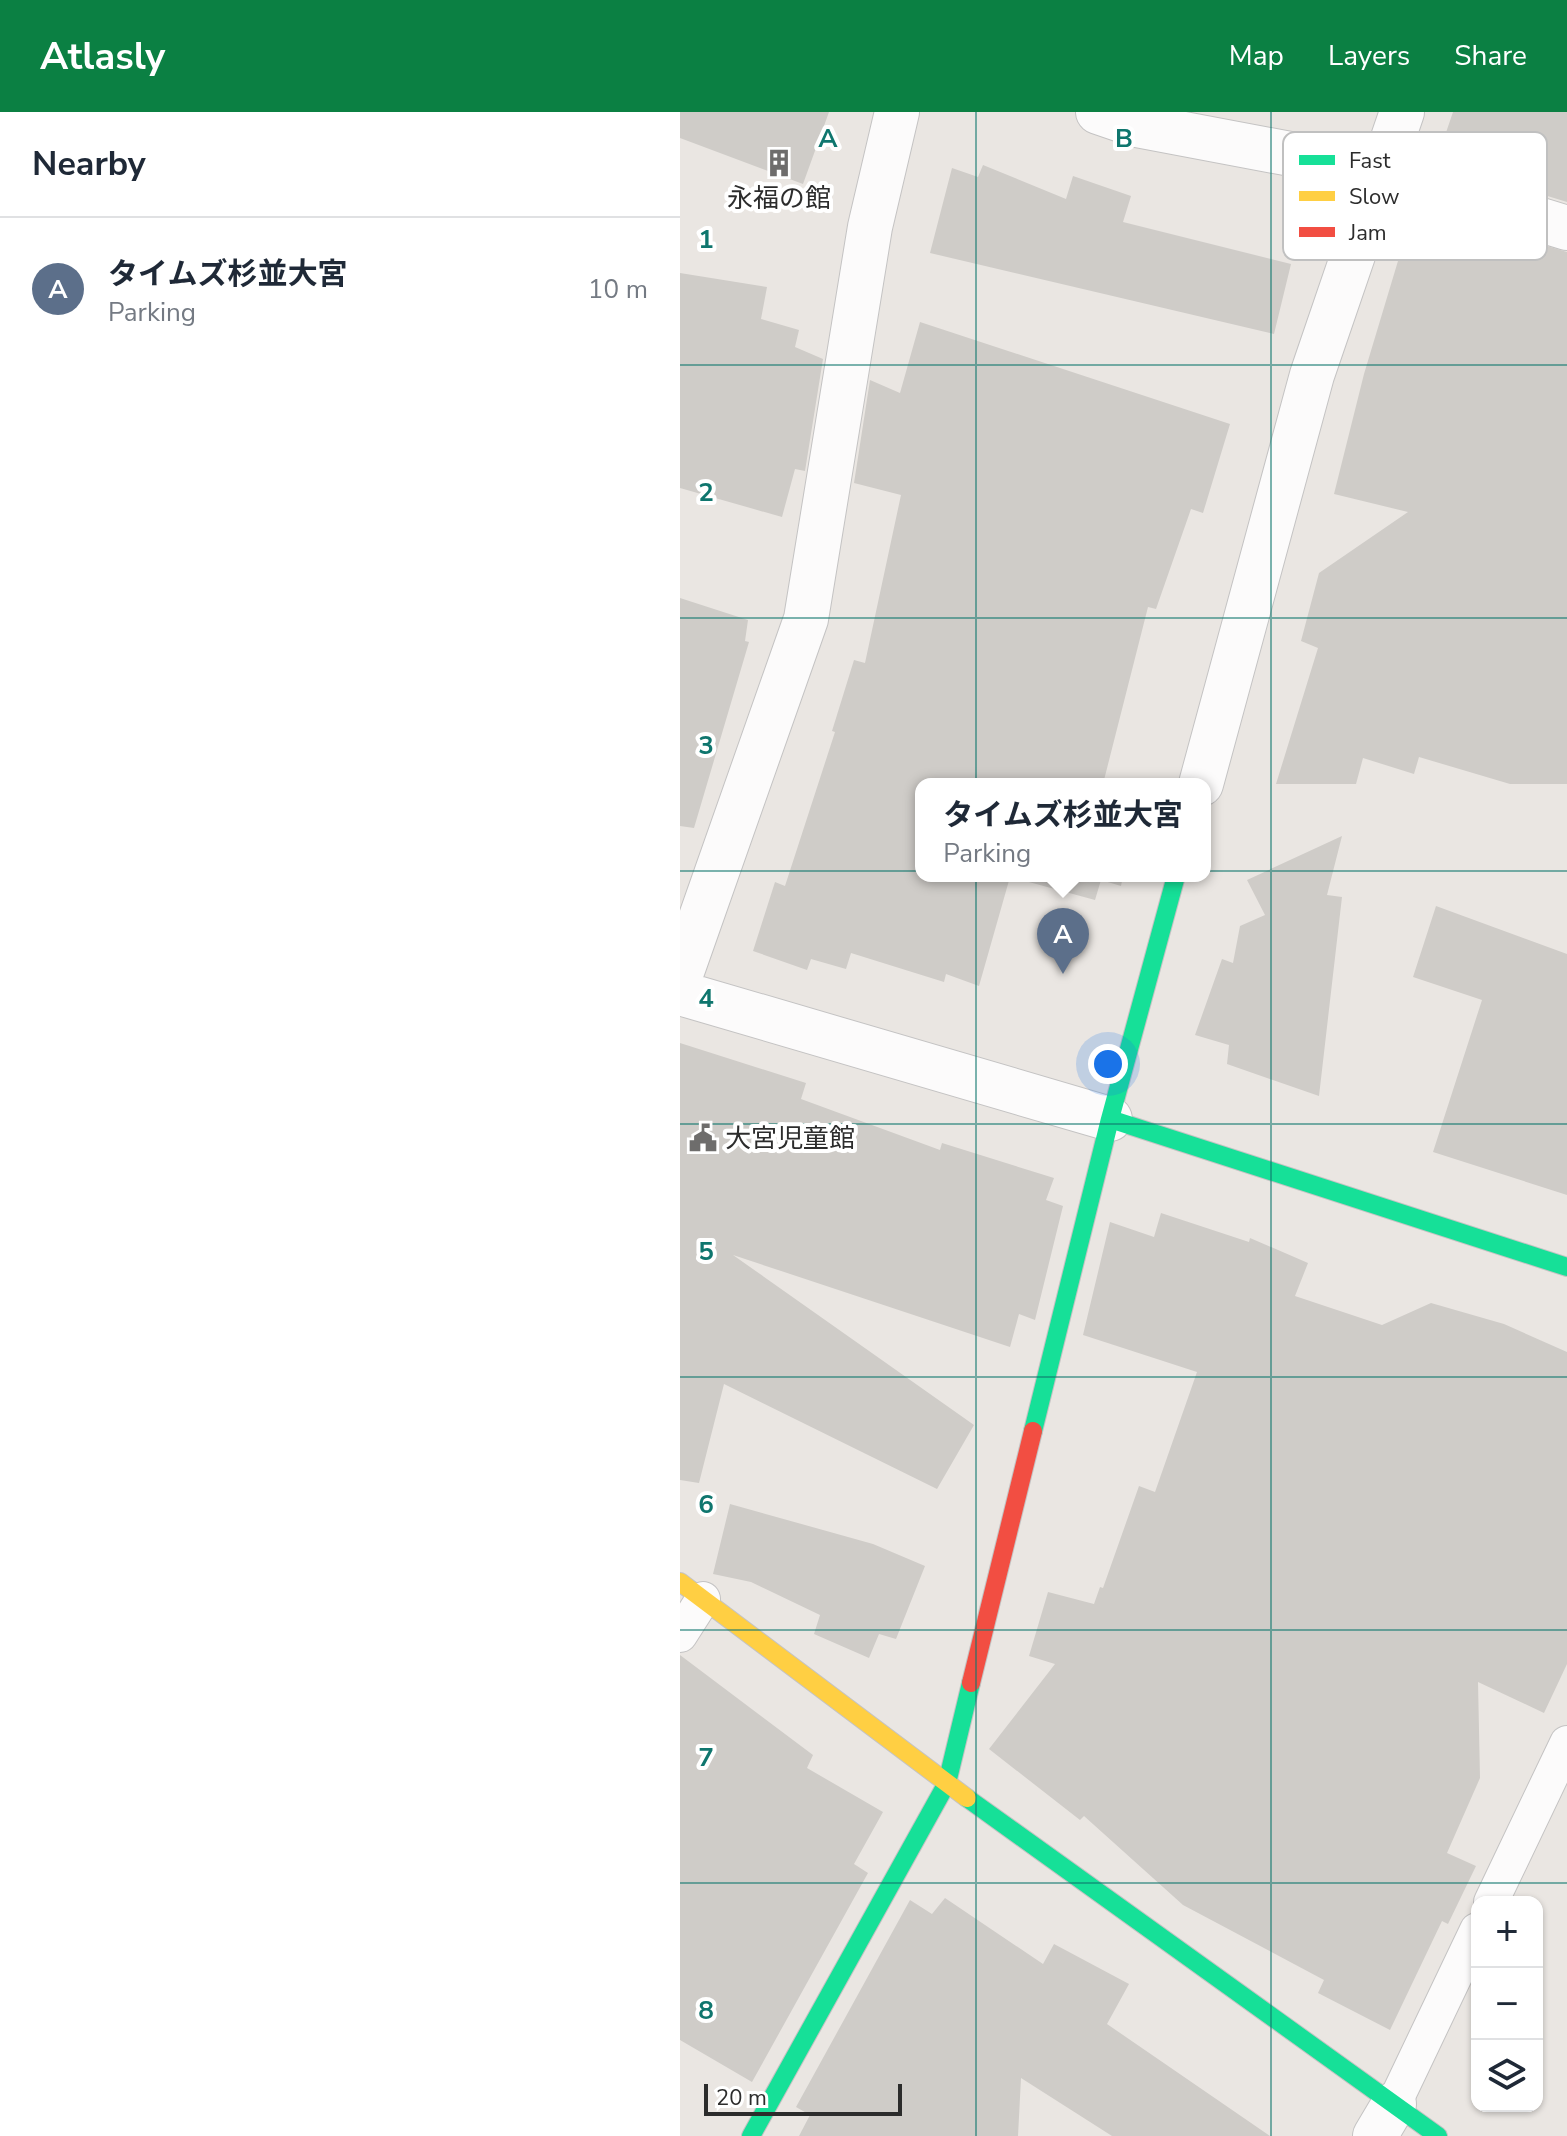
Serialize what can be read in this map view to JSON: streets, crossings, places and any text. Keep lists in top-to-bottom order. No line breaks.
{"places":{"building":["永福の館"],"public building":["大宮児童館"]},"legend":["Fast","Slow","Jam"],"scale_bar":"20 m","page":{"header":"Atlasly","nav":["Map","Layers","Share"],"heading":"Nearby","list":[{"mark":"A","name":"タイムズ杉並大宮","note":"Parking","value":"10 m"}],"popup":["タイムズ杉並大宮","Parking"],"pins":"A","map_buttons":["+","−"],"scale":"20 m"},"grid":{"columns":["A","B"],"rows":["1","2","3","4","5","6","7","8"]}}
